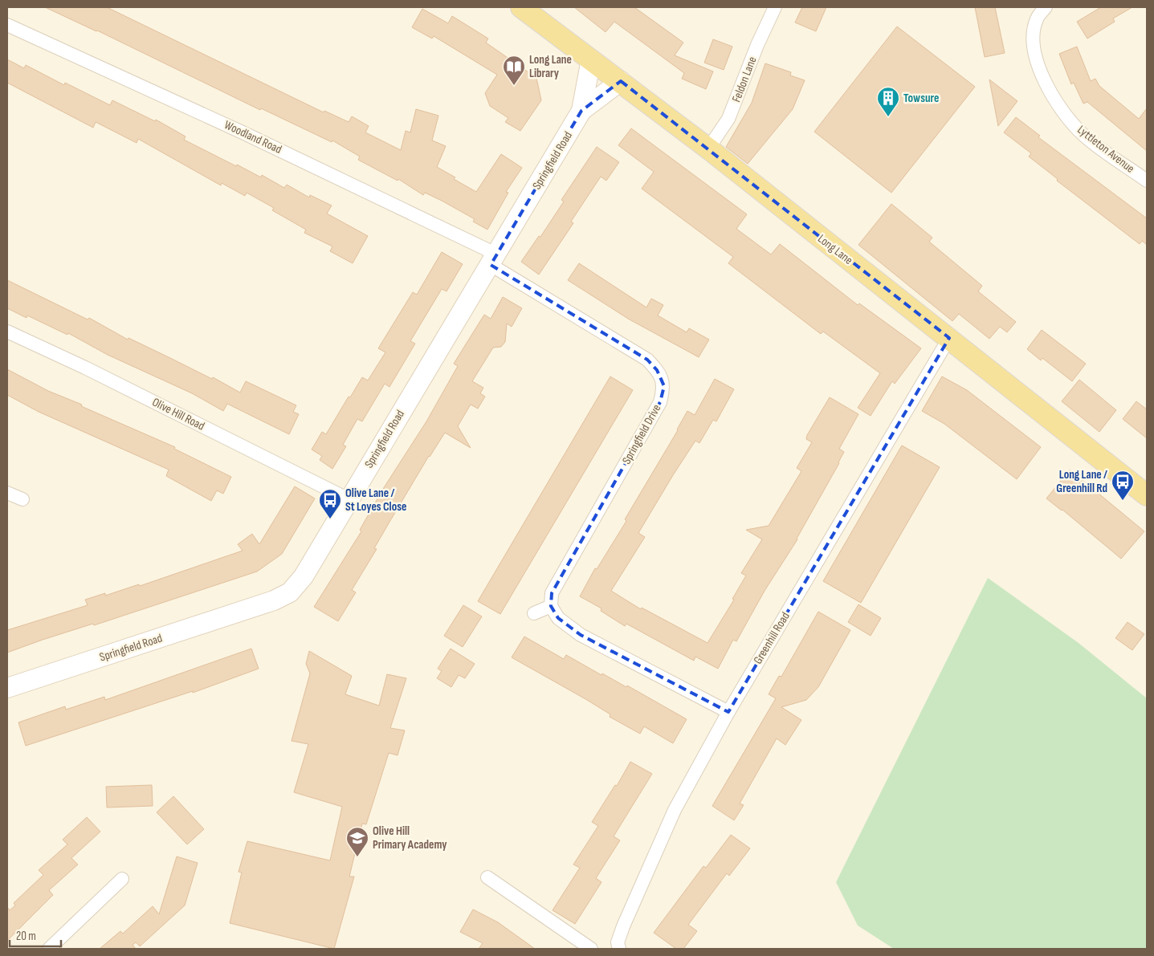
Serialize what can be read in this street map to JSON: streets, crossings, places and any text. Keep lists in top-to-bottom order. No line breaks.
{"streets":{"main road":["Long Lane"],"street":["Feldon Lane","Woodland Road","Lyttleton Avenue","Springfield Road","Olive Hill Road","Springfield Drive","Greenhill Road"]},"crossings":[["Feldon Lane","Long Lane"],["Woodland Road","Springfield Road"],["Woodland Road","Springfield Drive"],["Springfield Road","Long Lane"],["Springfield Road","Olive Hill Road"],["Springfield Road","Springfield Drive"],["Long Lane","Greenhill Road"]],"places":{"library":["Long Lane Library"],"building":["Towsure"],"bus stop":["Long Lane / Greenhill Rd","Olive Lane / St Loyes Close"],"school or university":["Olive Hill Primary Academy"]},"scale_bar":"20 m"}
